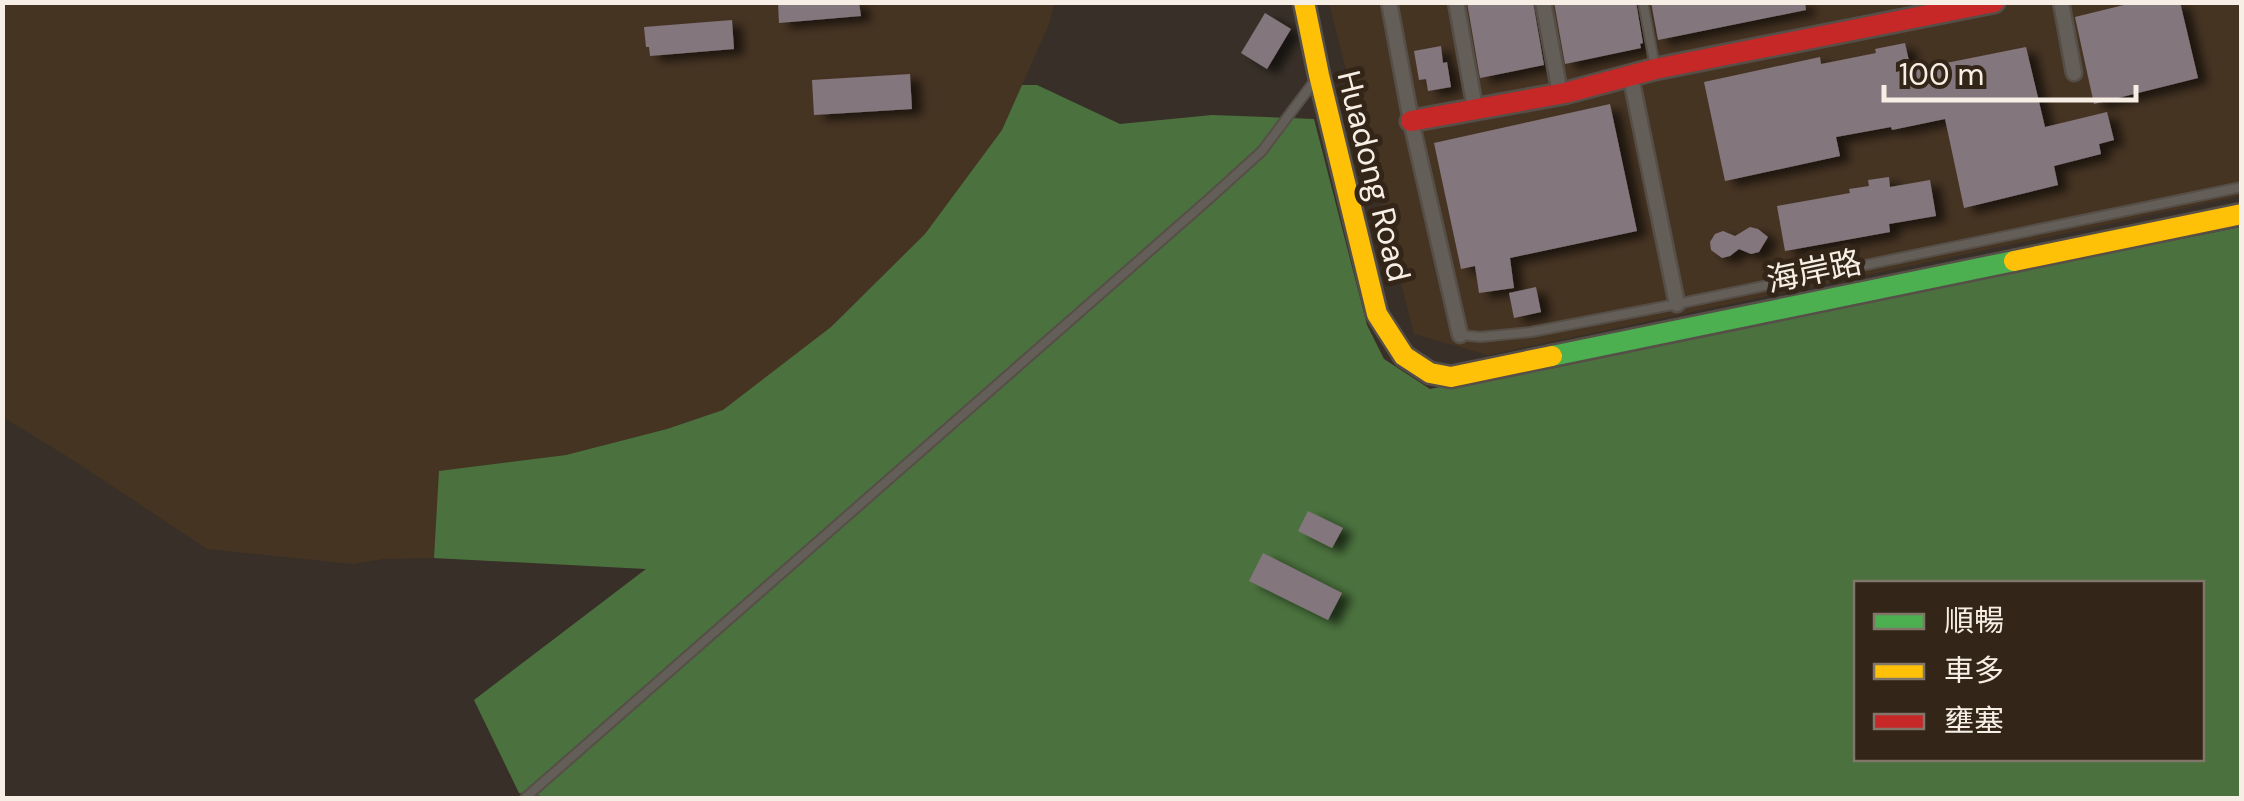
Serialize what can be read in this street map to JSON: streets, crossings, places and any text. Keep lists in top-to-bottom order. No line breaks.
{"streets":{"main road":["Huadong Road","海岸路"]},"crossings":[["Huadong Road","海岸路"]],"legend":["順暢","車多","壅塞"],"scale_bar":"100 m"}
